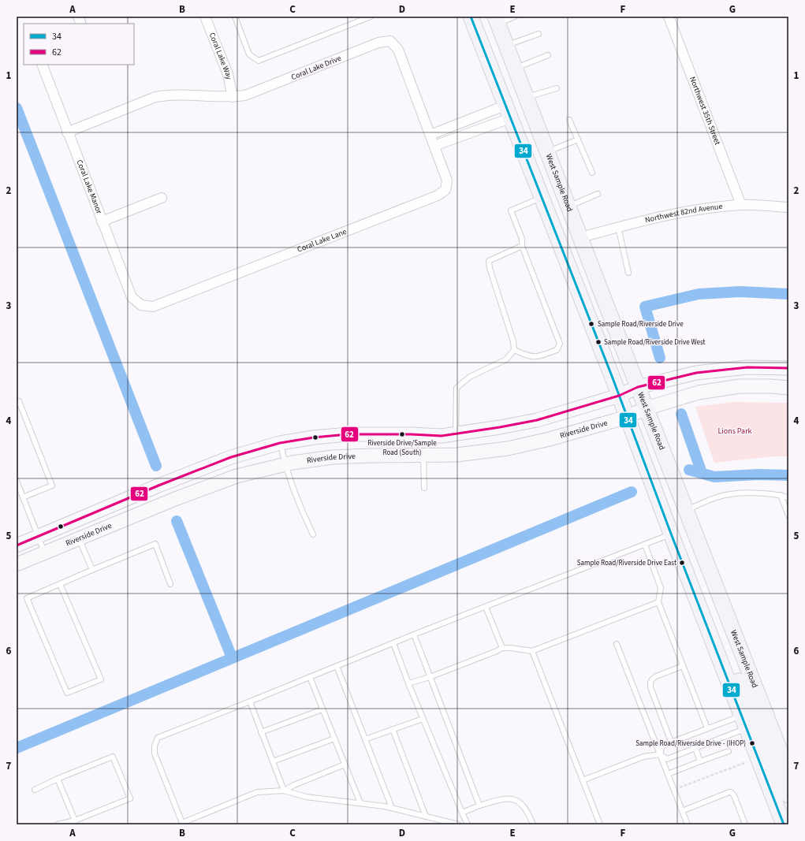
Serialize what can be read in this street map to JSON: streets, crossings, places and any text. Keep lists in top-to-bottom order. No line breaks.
{"streets":{"main road":["West Sample Road"],"street":["Coral Lake Way","Coral Lake Drive","Northwest 35th Street","Coral Lake Manor","Northwest 82nd Avenue","Coral Lake Lane","Riverside Drive"]},"crossings":[["Coral Lake Way","Coral Lake Drive"],["Coral Lake Drive","Coral Lake Manor"],["Coral Lake Drive","Coral Lake Lane"],["Northwest 35th Street","Northwest 82nd Avenue"],["West Sample Road","Northwest 82nd Avenue"],["West Sample Road","Riverside Drive"],["Coral Lake Manor","Coral Lake Lane"]],"parks":["Lions Park"],"places":["Sample Road/Riverside Drive","Sample Road/Riverside Drive West","Riverside Drive/Sample Road (South)","Sample Road/Riverside Drive East","Sample Road/Riverside Drive - (IHOP)"],"lines":["transit line 34","transit line 62"],"legend":["34","62"],"grid":{"columns":["A","B","C","D","E","F","G"],"rows":["1","2","3","4","5","6","7"]}}
